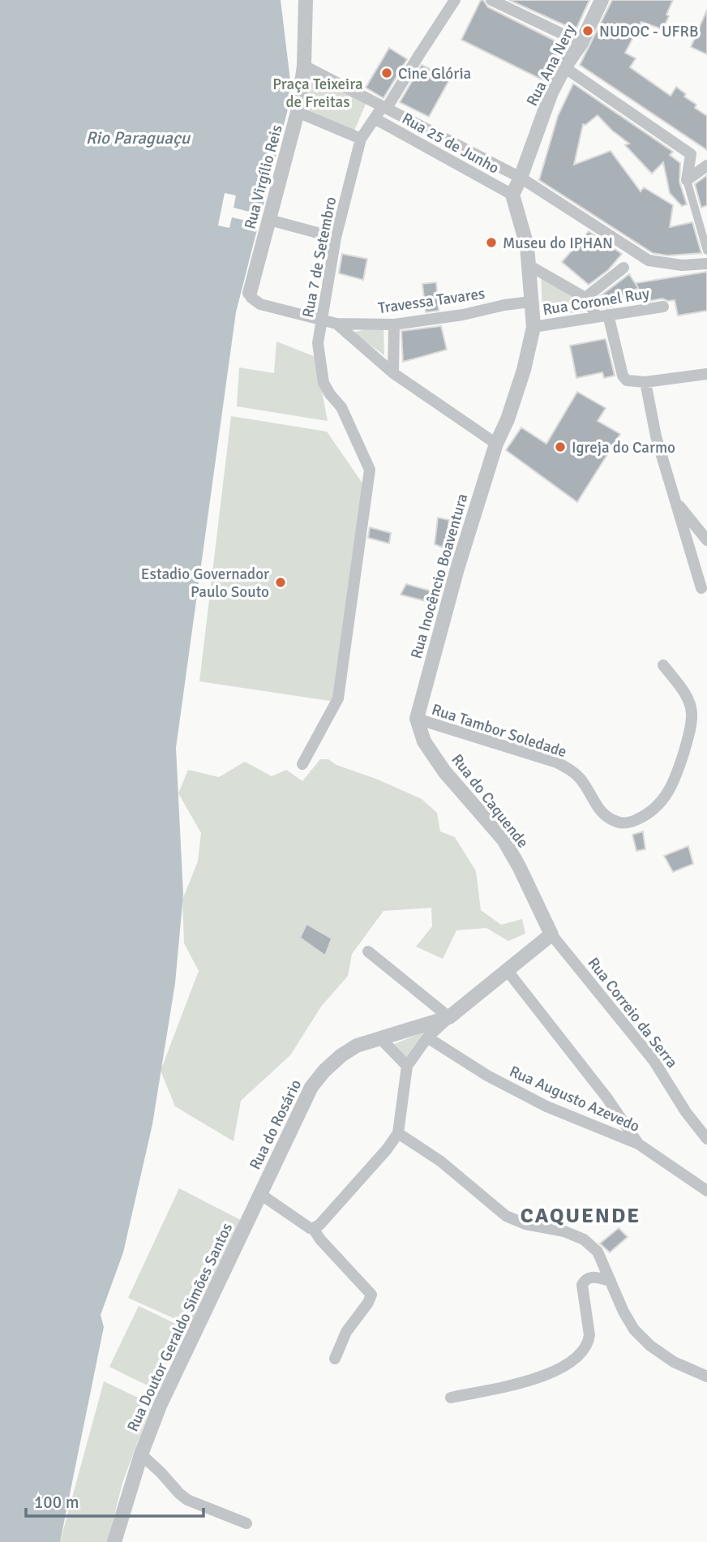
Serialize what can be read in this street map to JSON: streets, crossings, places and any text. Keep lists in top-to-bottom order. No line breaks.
{"streets":{"street":["Rua Ana Nery","Rua 25 de Junho","Rua Virgílio Reis","Rua 7 de Setembro","Travessa Tavares","Rua Coronel Ruy","Rua Inocêncio Boaventura","Rua Tambor Soledade","Rua do Caquende","Rua Correio da Serra","Rua Augusto Azevedo","Rua do Rosário","Rua Doutor Geraldo Simões Santos"]},"crossings":[["Rua Ana Nery","Rua 25 de Junho"],["Rua Coronel Ruy","Rua Inocêncio Boaventura"],["Rua Inocêncio Boaventura","Rua Tambor Soledade"],["Rua Inocêncio Boaventura","Rua do Caquende"],["Rua Tambor Soledade","Rua do Caquende"],["Rua do Caquende","Rua Correio da Serra"],["Rua do Rosário","Rua Doutor Geraldo Simões Santos"]],"districts":["CAQUENDE"],"water":["Rio Paraguaçu"],"parks":["Praça Teixeira de Freitas"],"places":["NUDOC - UFRB","Cine Glória","Museu do IPHAN","Igreja do Carmo","Estadio Governador Paulo Souto"],"scale_bar":"100 m"}
